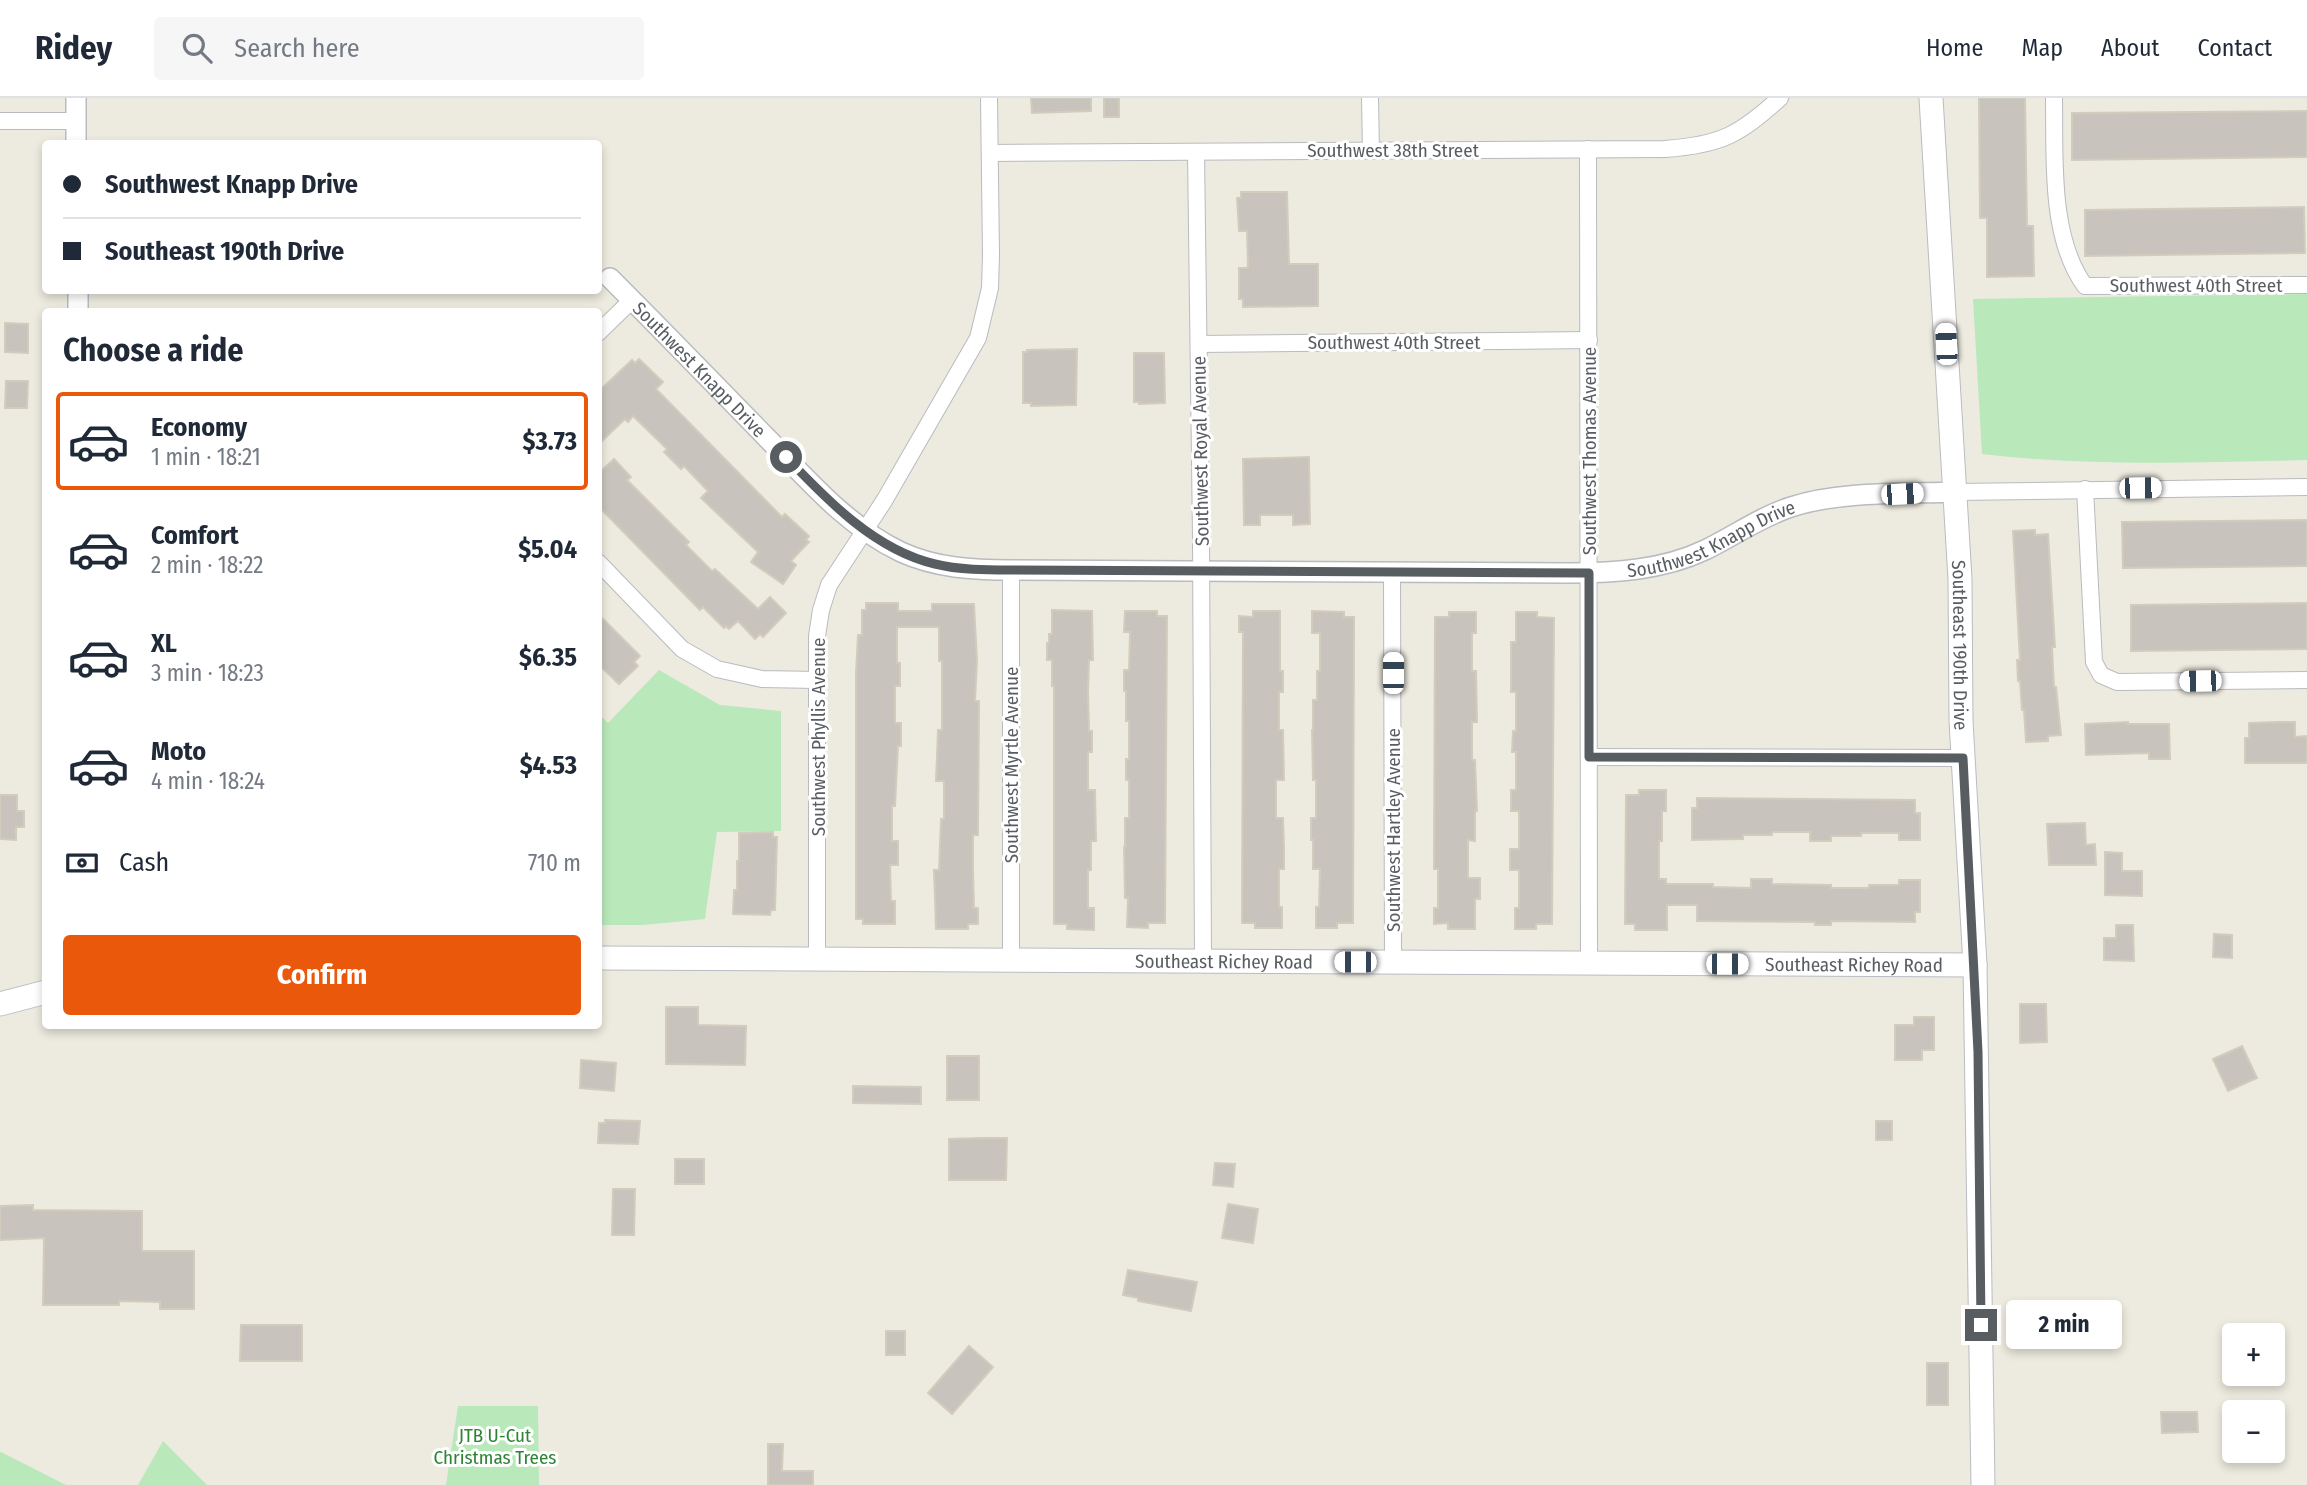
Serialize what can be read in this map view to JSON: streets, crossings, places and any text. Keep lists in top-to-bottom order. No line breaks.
{"streets":{"main road":["Southeast 190th Drive","Southeast Richey Road"],"street":["Southwest 38th Street","Southwest 40th Street","Southwest Knapp Drive","Southwest Royal Avenue","Southwest Thomas Avenue","Southwest Phyllis Avenue","Southwest Myrtle Avenue","Southwest Hartley Avenue"]},"crossings":[["Southwest 38th Street","Southwest Royal Avenue"],["Southwest 38th Street","Southwest Thomas Avenue"],["Southwest 38th Street","Southwest Phyllis Avenue"],["Southwest 40th Street","Southwest Royal Avenue"],["Southwest 40th Street","Southwest Thomas Avenue"],["Southwest Knapp Drive","Southwest Royal Avenue"],["Southwest Knapp Drive","Southwest Thomas Avenue"],["Southwest Knapp Drive","Southeast 190th Drive"],["Southwest Knapp Drive","Southwest Phyllis Avenue"],["Southwest Knapp Drive","Southwest Myrtle Avenue"],["Southwest Knapp Drive","Southwest Hartley Avenue"],["Southwest Royal Avenue","Southeast Richey Road"],["Southwest Thomas Avenue","Southeast Richey Road"],["Southeast 190th Drive","Southeast Richey Road"],["Southwest Phyllis Avenue","Southeast Richey Road"],["Southwest Myrtle Avenue","Southeast Richey Road"],["Southwest Hartley Avenue","Southeast Richey Road"]],"parks":["JTB U-Cut Christmas Trees"],"page":{"header":"Ridey","search":"Search here","nav":["Home","Map","About","Contact"],"banner":["Southwest Knapp Drive","Southeast 190th Drive"],"heading":"Choose a ride","list":[{"name":"Economy","note":"1 min · 18:21","value":"$3.73"},{"name":"Comfort","note":"2 min · 18:22","value":"$5.04"},{"name":"XL","note":"3 min · 18:23","value":"$6.35"},{"name":"Moto","note":"4 min · 18:24","value":"$4.53"}],"pay":["Cash","710 m"],"buttons":"Confirm","bubble":"2 min","map_buttons":["+","−"]}}
